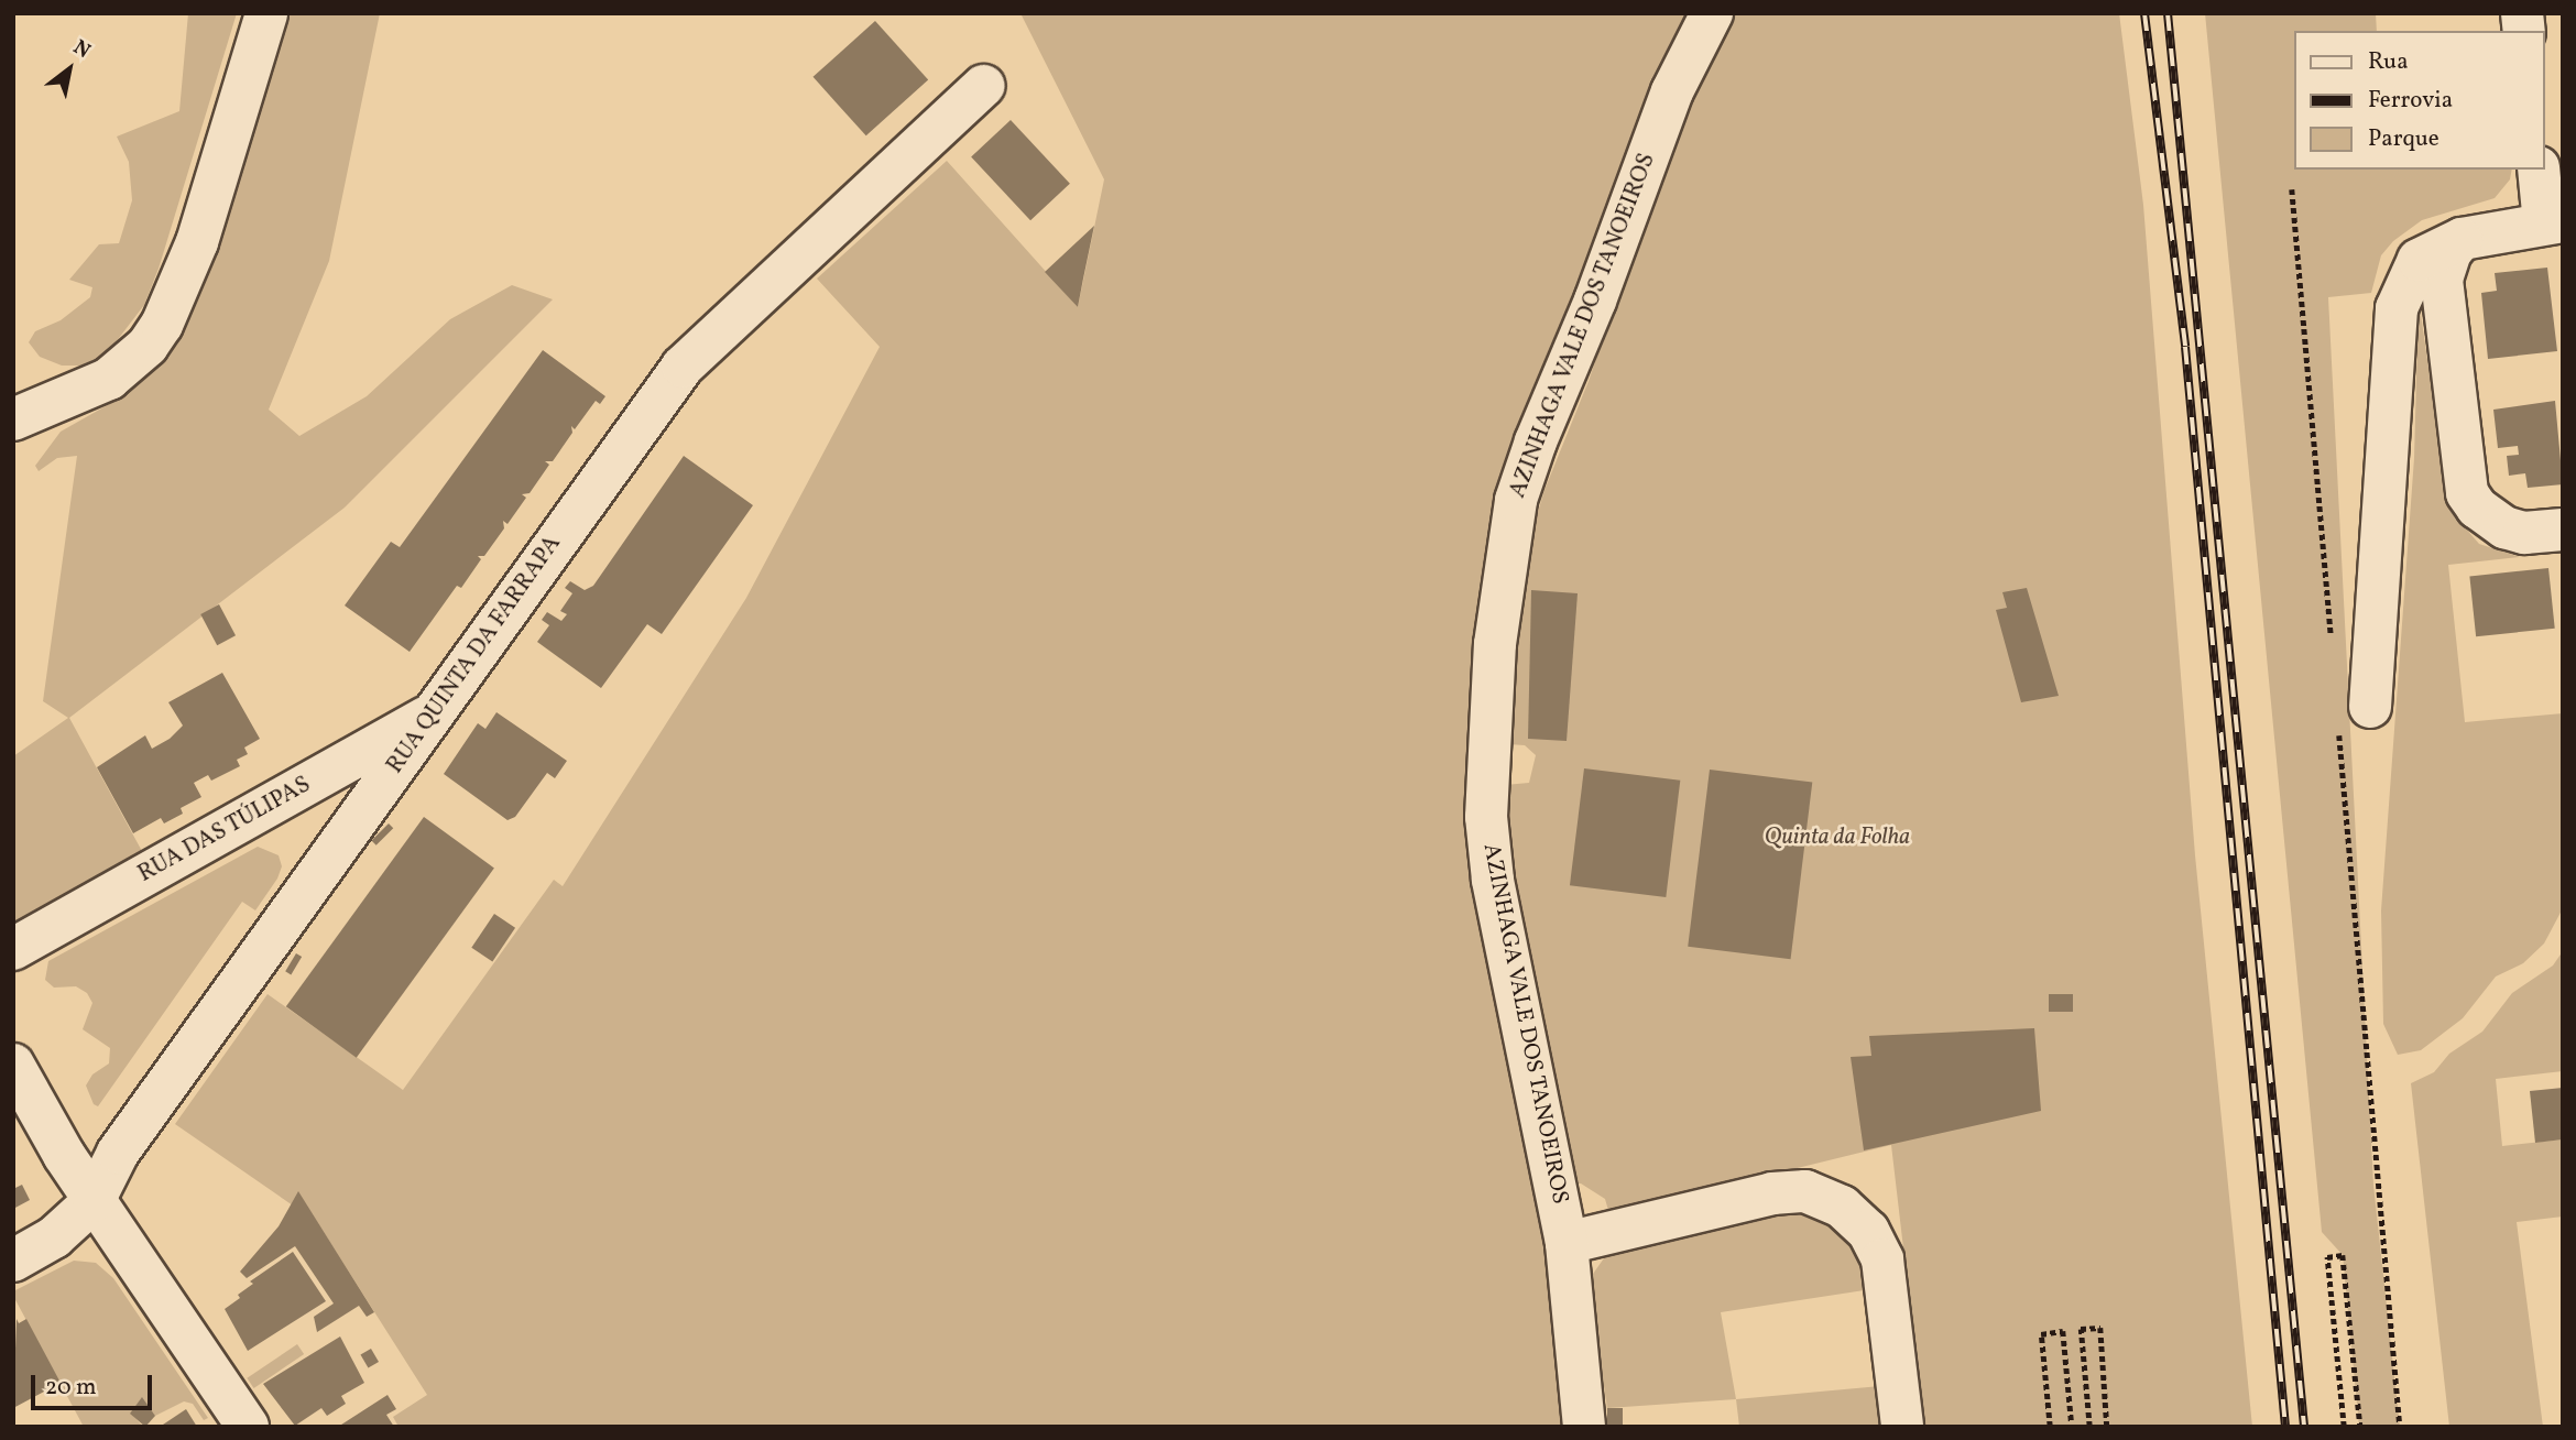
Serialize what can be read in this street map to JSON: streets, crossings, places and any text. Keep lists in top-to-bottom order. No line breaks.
{"streets":{"street":["AZINHAGA VALE DOS TANOEIROS","RUA QUINTA DA FARRAPA","RUA DAS TÚLIPAS"]},"crossings":[["RUA QUINTA DA FARRAPA","RUA DAS TÚLIPAS"]],"parks":["Quinta da Folha"],"legend":["Rua","Ferrovia","Parque"],"scale_bar":"20 m","north":"top right"}
